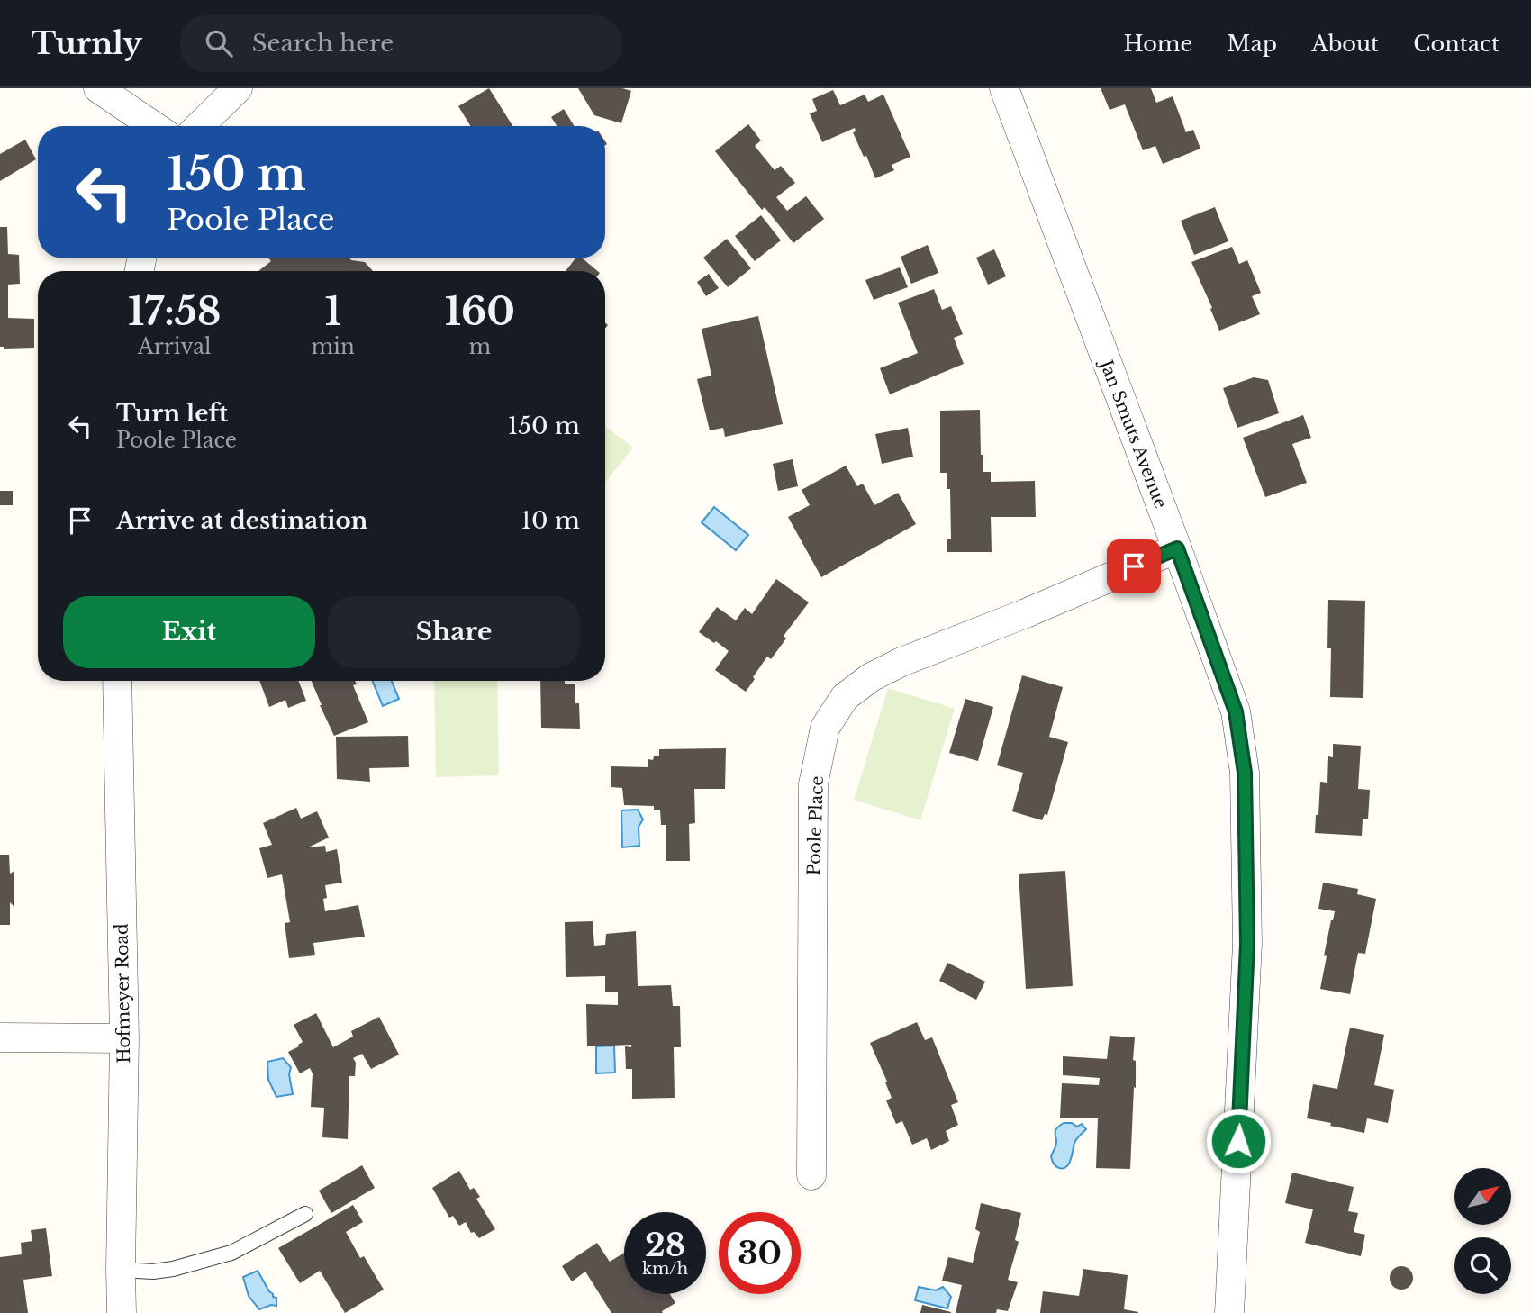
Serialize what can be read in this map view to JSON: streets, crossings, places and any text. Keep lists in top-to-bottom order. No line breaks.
{"streets":{"street":["Jan Smuts Avenue","Poole Place","Hofmeyer Road"]},"crossings":[["Jan Smuts Avenue","Poole Place"]],"north":"top right","page":{"header":"Turnly","search":"Search here","nav":["Home","Map","About","Contact"],"turn":["150 m","Poole Place"],"eta":["17:58","Arrival","1","min","160","m"],"list":[{"name":"Turn left","note":"Poole Place","value":"150 m"},{"name":"Arrive at destination","value":"10 m"}],"buttons":["Exit","Share"],"speed":"28 km/h","limit":"30"}}
